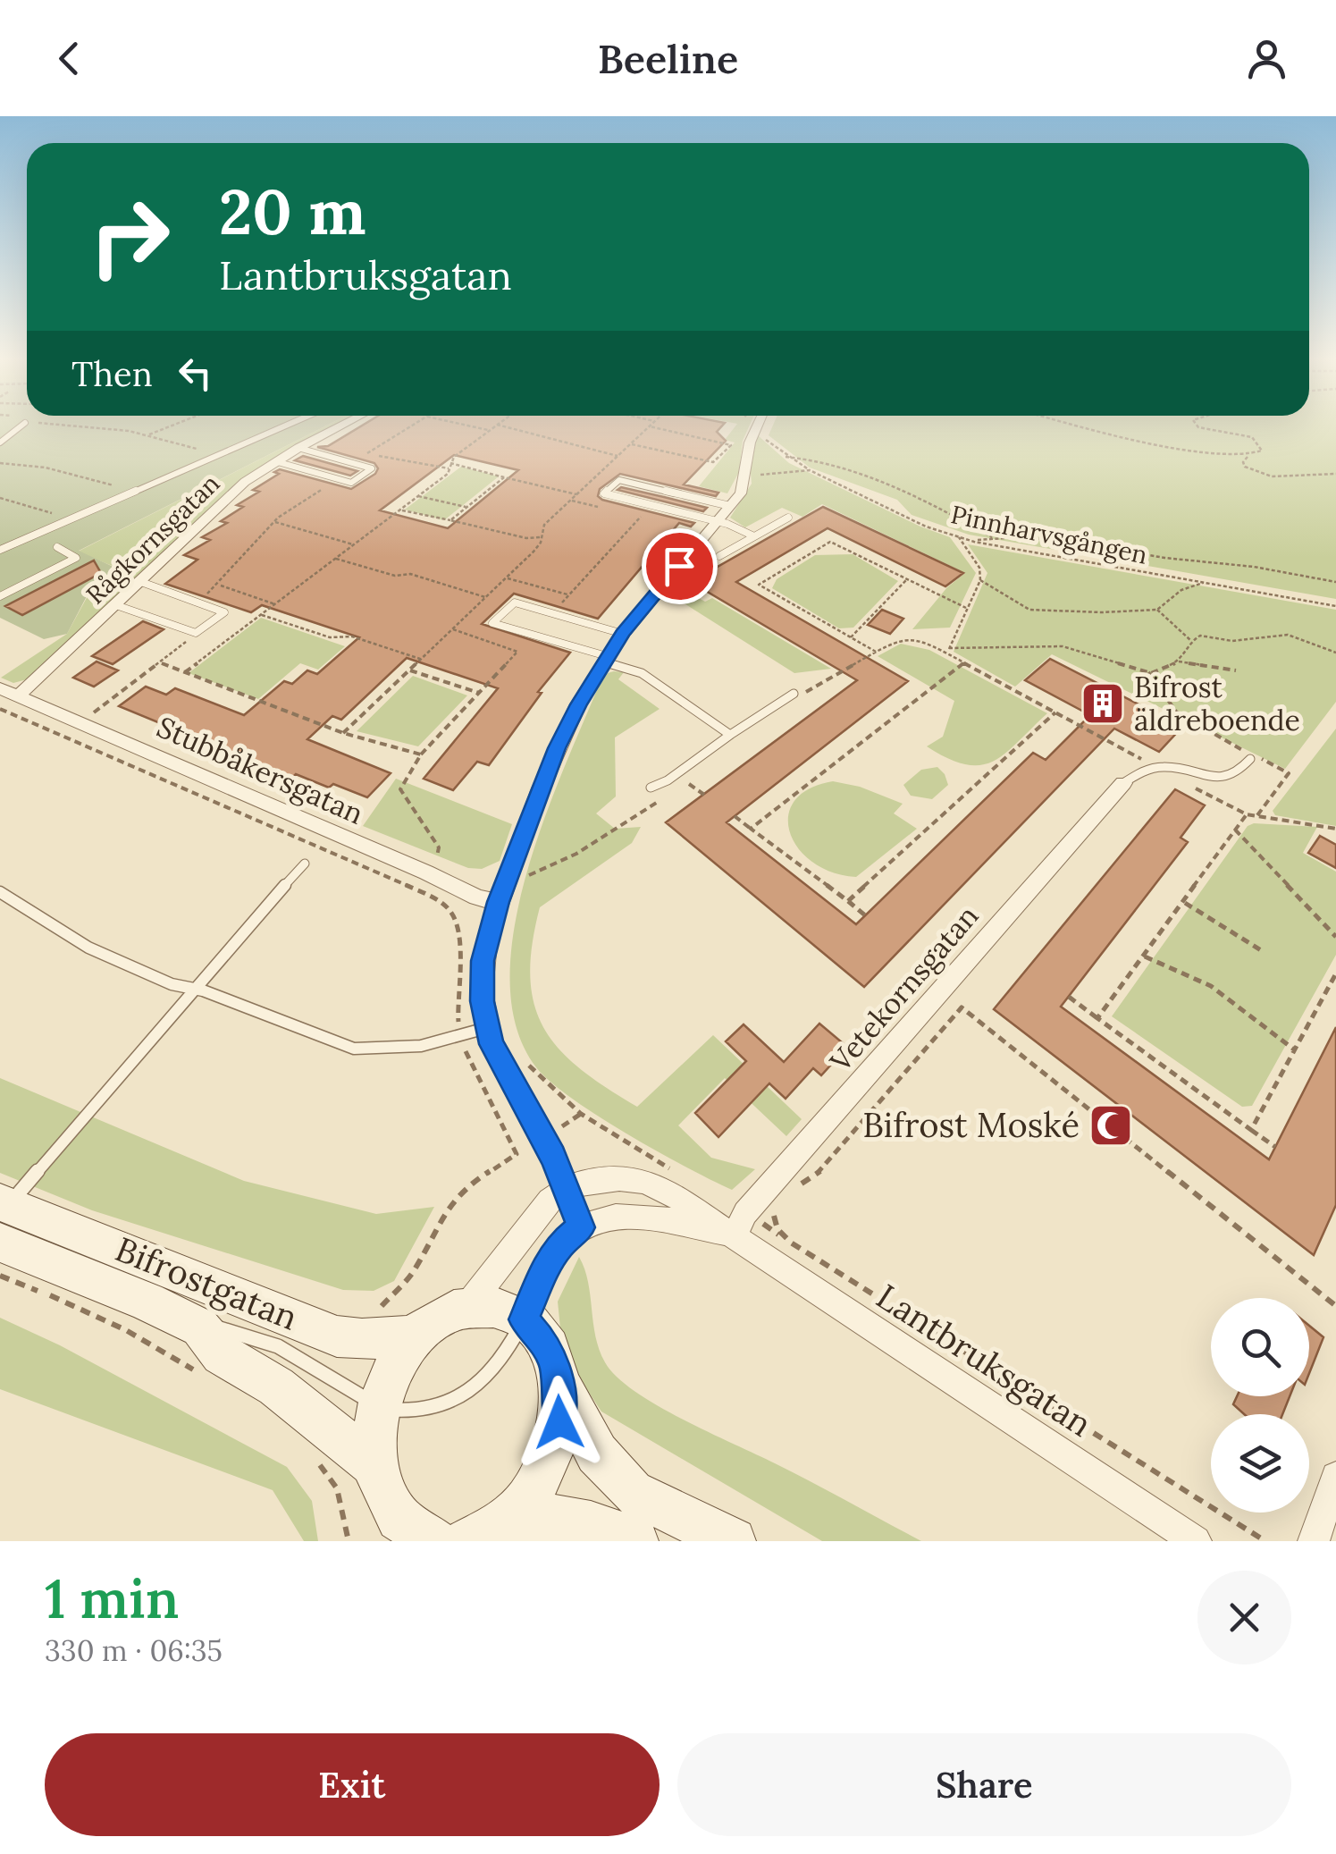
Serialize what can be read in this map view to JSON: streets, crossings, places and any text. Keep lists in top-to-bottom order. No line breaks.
{"streets":{"main road":["Bifrostgatan"],"street":["Rågkornsgatan","Stubbåkersgatan","Vetekornsgatan","Lantbruksgatan"],"path":["Pinnharvsgången"]},"crossings":[["Rågkornsgatan","Stubbåkersgatan"],["Vetekornsgatan","Lantbruksgatan"],["Bifrostgatan","Lantbruksgatan"]],"places":{"building":["Bifrost äldreboende"],"mosque":["Bifrost Moské"]},"page":{"header":"Beeline","turn":["20 m","Lantbruksgatan"],"then":"Then","heading":["1 min","330 m · 06:35"],"buttons":["Exit","Share"]}}
